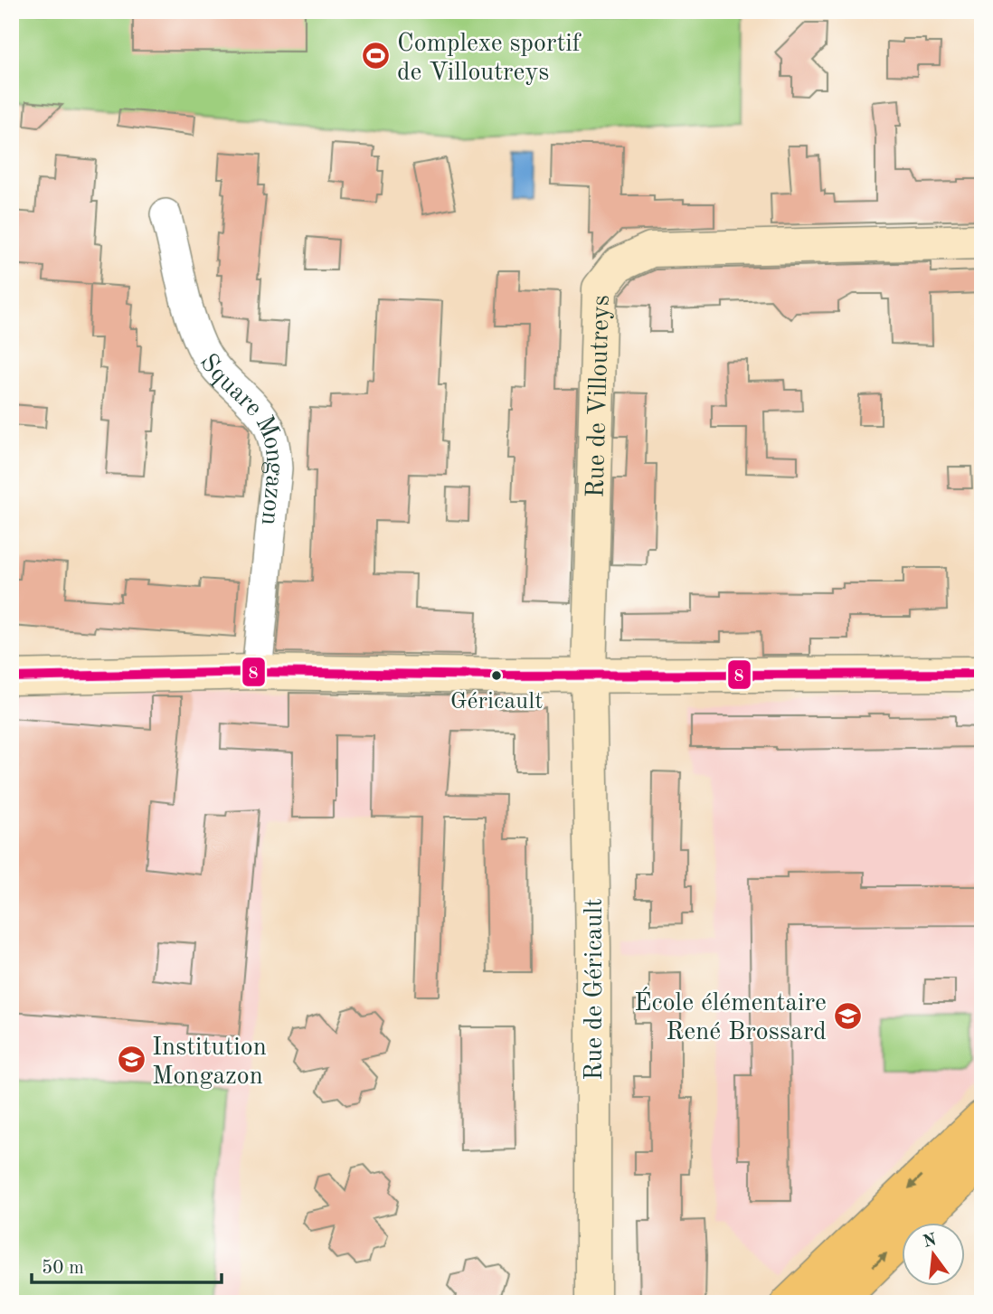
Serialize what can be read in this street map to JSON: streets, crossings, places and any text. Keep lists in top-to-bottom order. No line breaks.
{"streets":{"street":["Rue de Villoutreys","Square Mongazon","Rue de Géricault"]},"crossings":[["Rue de Villoutreys","Rue de Géricault"]],"places":{"sports":["Complexe sportif de Villoutreys"],"other":["Géricault"],"school or university":["École élémentaire René Brossard","Institution Mongazon"]},"lines":["transit line 8"],"scale_bar":"50 m","north":"top"}
